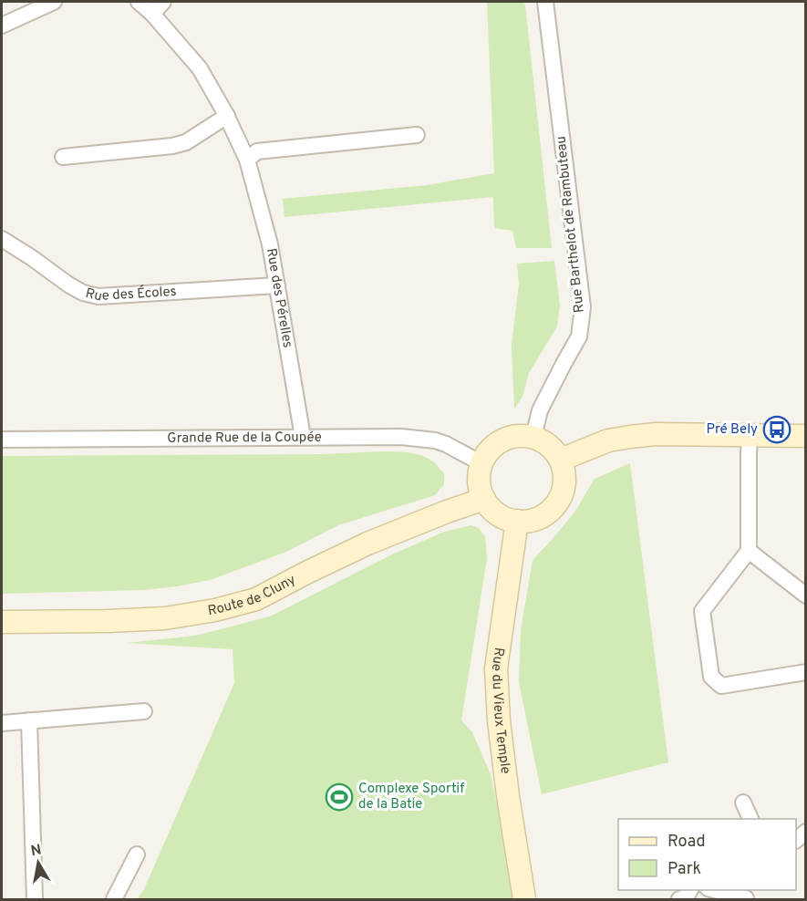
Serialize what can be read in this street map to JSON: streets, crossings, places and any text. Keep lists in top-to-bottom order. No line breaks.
{"streets":{"main road":["Route de Cluny","Rue du Vieux Temple"],"street":["Rue Barthelot de Rambuteau","Rue des Écoles","Rue des Pérelles","Grande Rue de la Coupée"]},"crossings":[["Rue Barthelot de Rambuteau","Grande Rue de la Coupée"],["Rue Barthelot de Rambuteau","Route de Cluny"],["Rue Barthelot de Rambuteau","Rue du Vieux Temple"],["Rue des Écoles","Rue des Pérelles"],["Rue des Pérelles","Grande Rue de la Coupée"],["Grande Rue de la Coupée","Route de Cluny"],["Grande Rue de la Coupée","Rue du Vieux Temple"],["Route de Cluny","Rue du Vieux Temple"]],"places":{"bus stop":["Pré Bely"],"sports":["Complexe Sportif de la Batie"]},"legend":["Road","Park"],"north":"top"}
